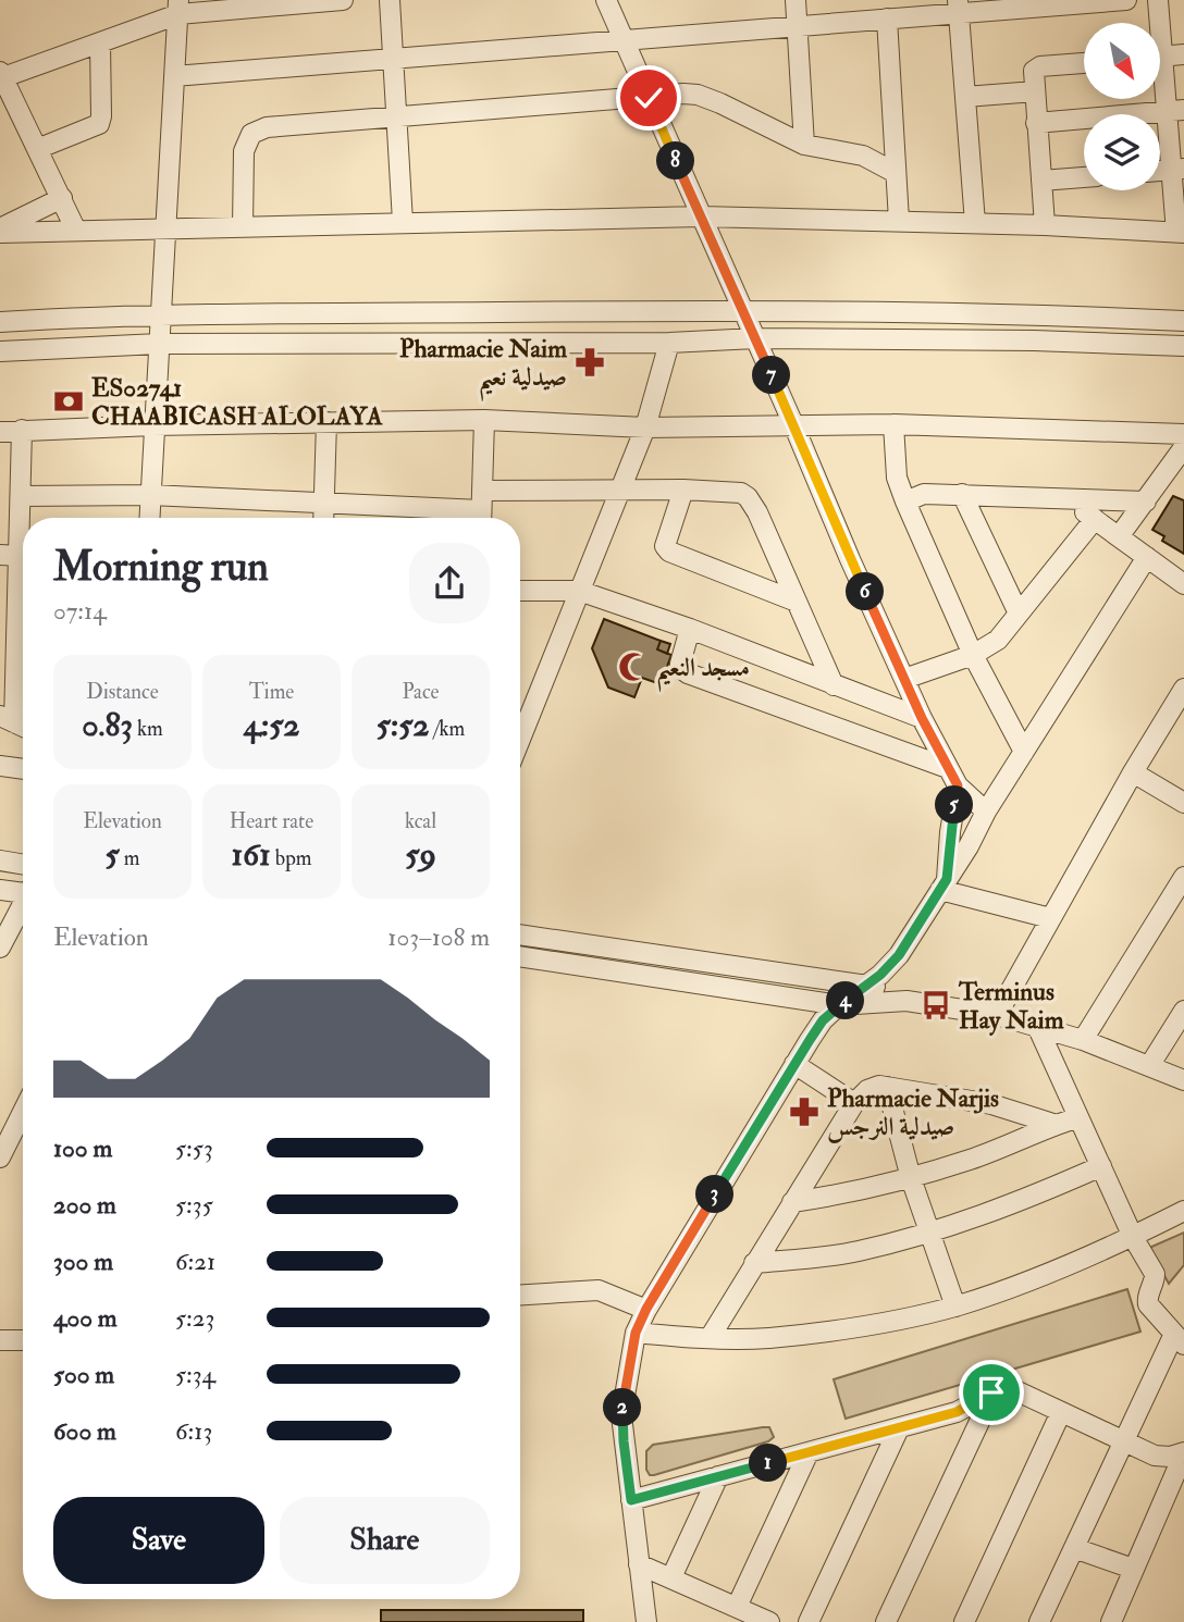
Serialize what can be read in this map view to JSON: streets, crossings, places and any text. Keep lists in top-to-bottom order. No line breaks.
{"places":{"pharmacy":["Pharmacie Naim صيدلية نعيم","Pharmacie Narjis صيدلية النرجس"],"bank":["ES02741 CHAABICASH ALOLAYA"],"mosque":["مسجد النعيم"],"bus stop":["Terminus Hay Naim"]},"north":"bottom right","page":{"pins":["8","7","6","5","4","3","2","1"],"heading":["Morning run","07:14"],"stats":[["Distance","0.83 km"],["Time","4:52"],["Pace","5:52 /km"],["Elevation","5 m"],["Heart rate","161 bpm"],["kcal","59"]],"chart":["Elevation","103–108 m"],"list":[{"name":"100 m","note":"5:53"},{"name":"200 m","note":"5:35"},{"name":"300 m","note":"6:21"},{"name":"400 m","note":"5:23"},{"name":"500 m","note":"5:34"},{"name":"600 m","note":"6:13"}],"buttons":["Save","Share"]}}
